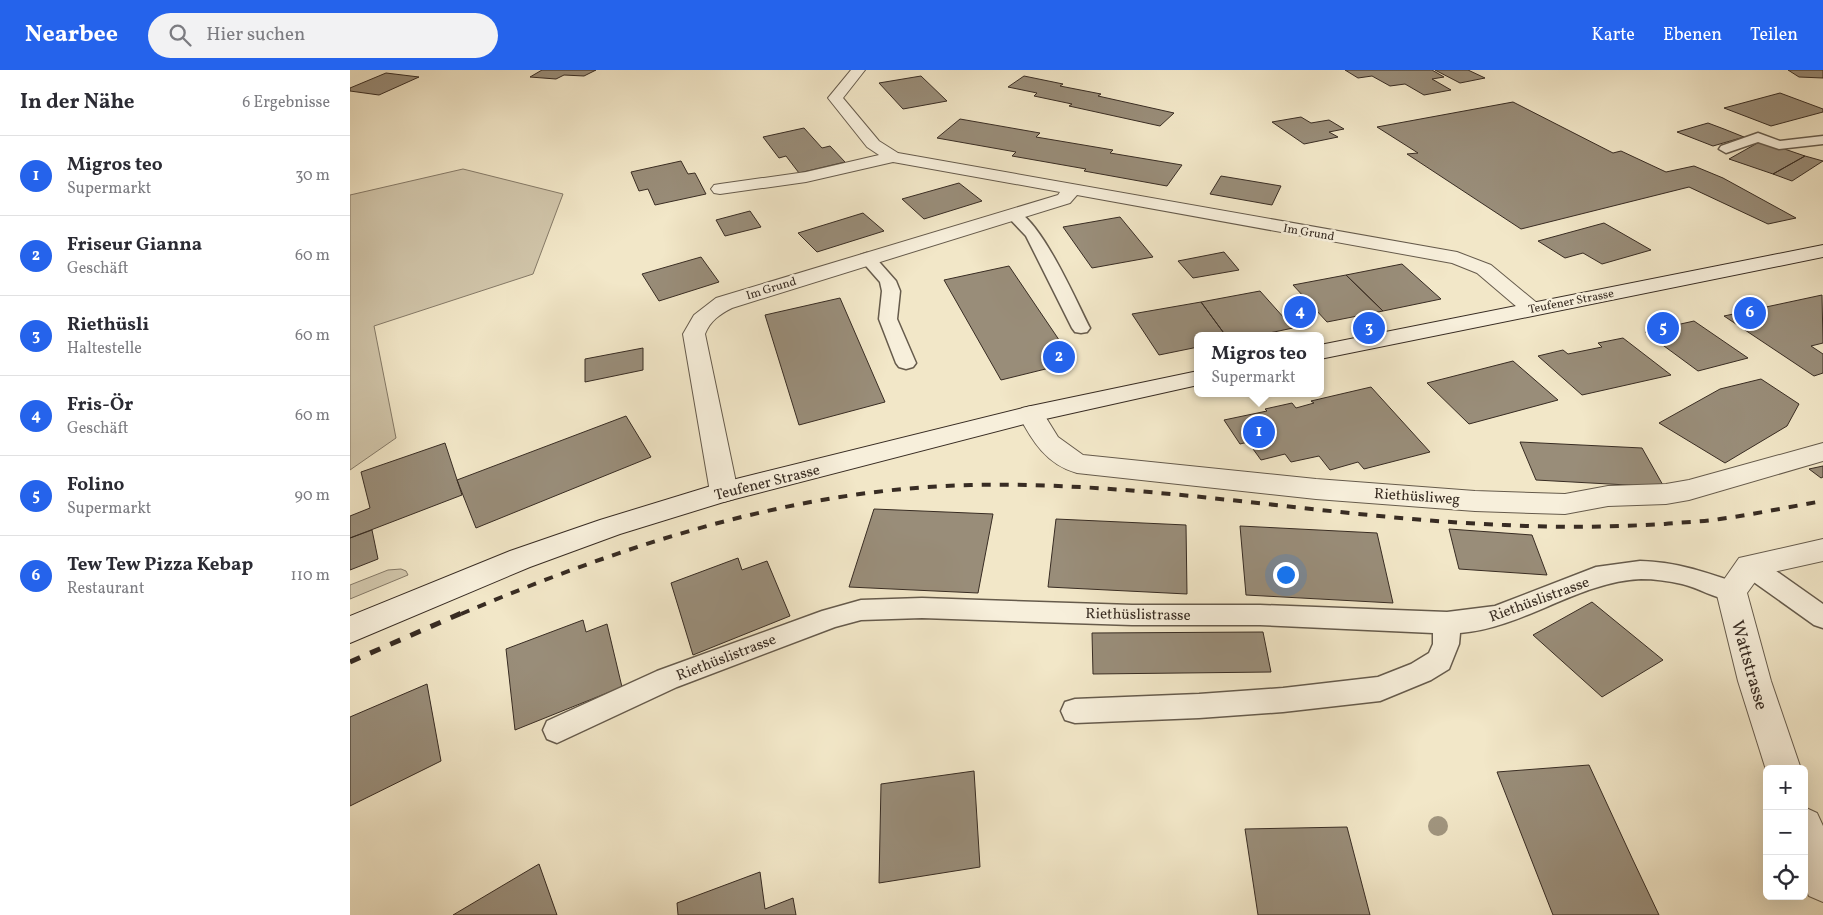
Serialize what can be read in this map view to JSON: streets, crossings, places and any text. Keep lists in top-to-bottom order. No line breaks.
{"streets":{"street":["Im Grund","Teufener Strasse","Riethüsliweg","Wattstrasse"],"lane":["Riethüslistrasse"]},"crossings":[["Im Grund","Teufener Strasse"],["Teufener Strasse","Riethüsliweg"],["Riethüslistrasse","Wattstrasse"]],"page":{"header":"Nearbee","search":"Hier suchen","nav":["Karte","Ebenen","Teilen"],"heading":["In der Nähe","6 Ergebnisse"],"list":[{"mark":"1","name":"Migros teo","note":"Supermarkt","value":"30 m"},{"mark":"2","name":"Friseur Gianna","note":"Geschäft","value":"60 m"},{"mark":"3","name":"Riethüsli","note":"Haltestelle","value":"60 m"},{"mark":"4","name":"Fris-Ör","note":"Geschäft","value":"60 m"},{"mark":"5","name":"Folino","note":"Supermarkt","value":"90 m"},{"mark":"6","name":"Tew Tew Pizza Kebap","note":"Restaurant","value":"110 m"}],"pins":["4","6","3","5","2","1"],"popup":["Migros teo","Supermarkt"],"map_buttons":["+","−"]}}
